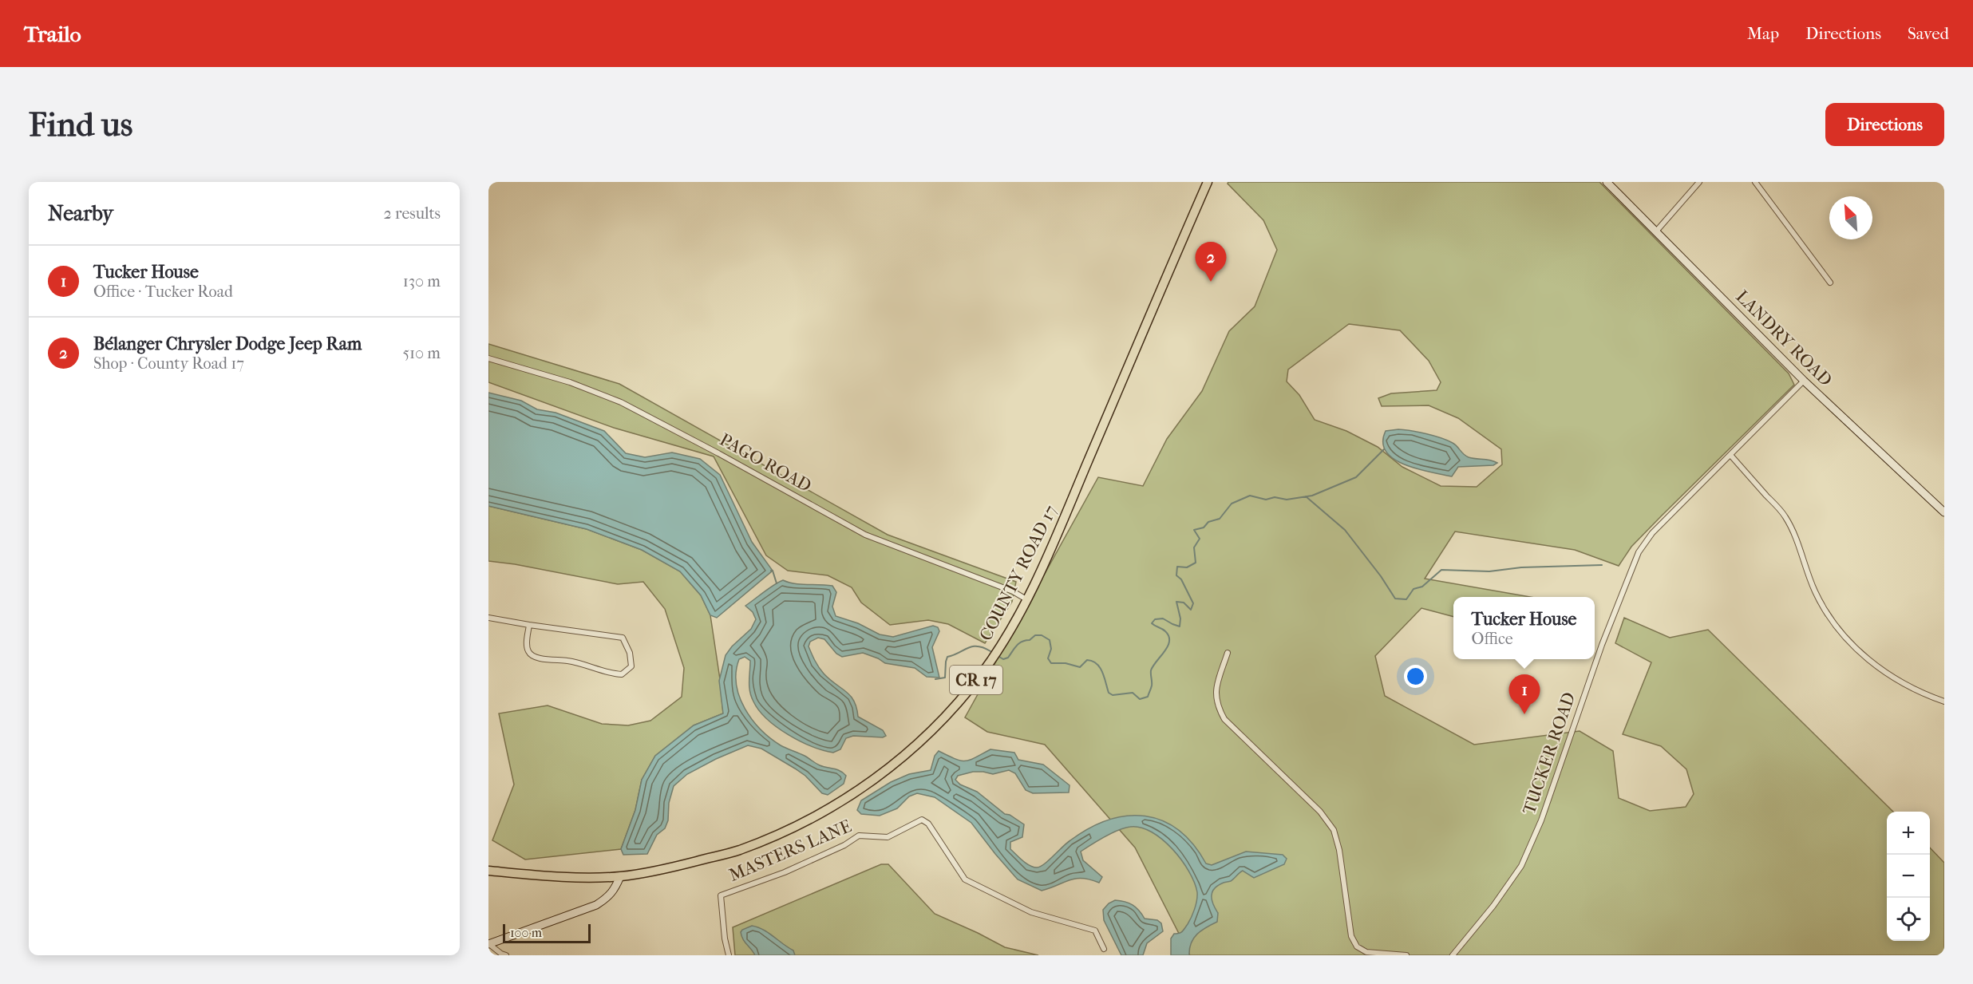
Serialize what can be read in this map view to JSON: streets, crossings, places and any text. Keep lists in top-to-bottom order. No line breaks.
{"streets":{"main road":["LANDRY ROAD","COUNTY ROAD 17","CR 17"],"street":["PAGO ROAD","TUCKER ROAD","MASTERS LANE"]},"crossings":[["LANDRY ROAD","TUCKER ROAD"],["PAGO ROAD","COUNTY ROAD 17"]],"scale_bar":"100 m","north":"top left","page":{"header":"Trailo","nav":["Map","Directions","Saved"],"buttons":"Directions","title":"Find us","heading":["Nearby","2 results"],"pins":["2","1"],"list":[{"mark":"1","name":"Tucker House","note":"Office · Tucker Road","value":"130 m"},{"mark":"2","name":"Bélanger Chrysler Dodge Jeep Ram","note":"Shop · County Road 17","value":"510 m"}],"popup":["Tucker House","Office"],"map_buttons":["+","−"],"scale":"100 m"}}
